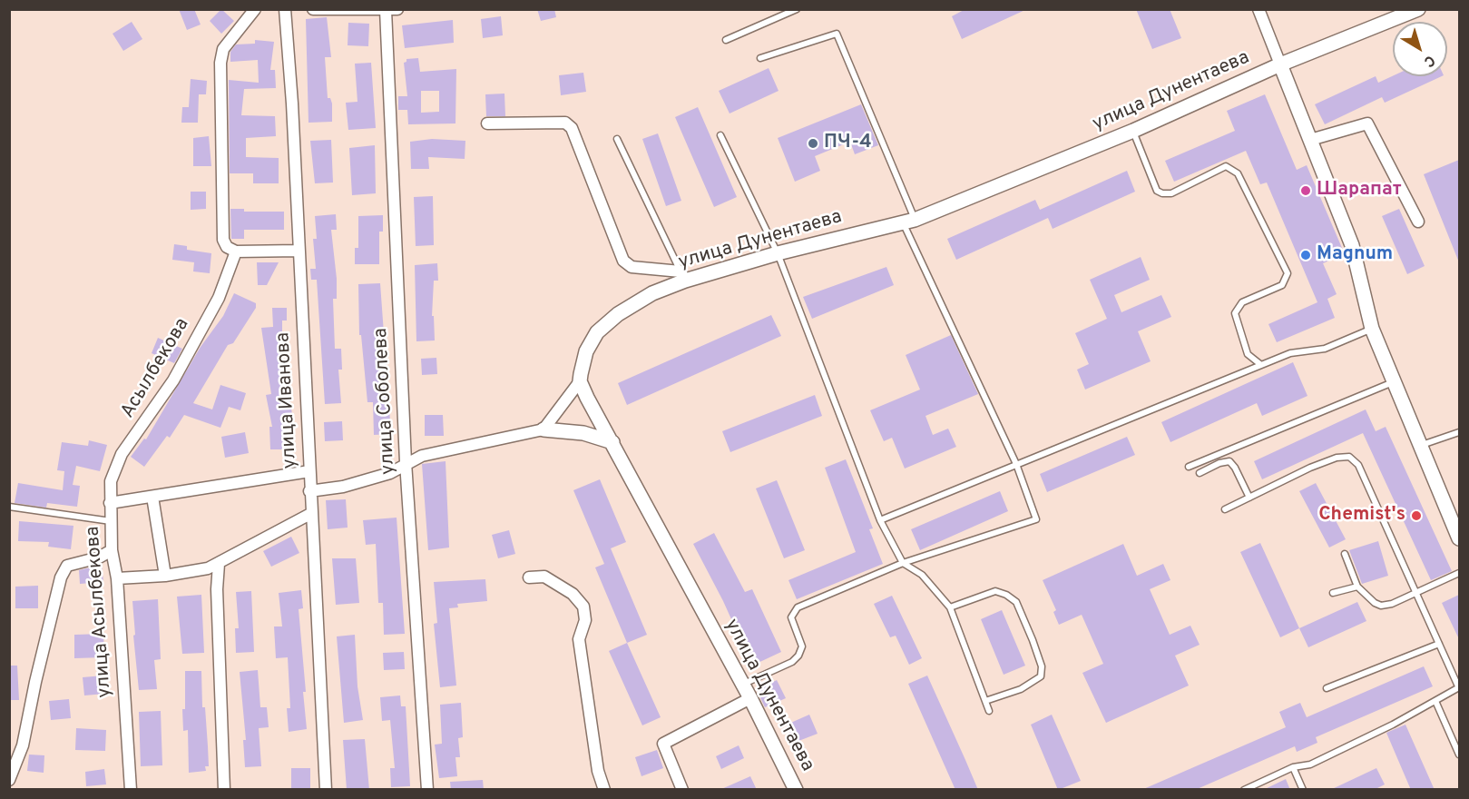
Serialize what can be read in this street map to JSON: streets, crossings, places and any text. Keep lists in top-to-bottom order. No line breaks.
{"streets":{"street":["улица Дунентаева","Асылбекова","улица Иванова","улица Соболева","улица Асылбекова"]},"crossings":[["Асылбекова","улица Асылбекова"],["улица Иванова","улица Асылбекова"]],"places":["ПЧ-4","Шарапат","Magnum","Chemist's"],"north":"bottom right"}
